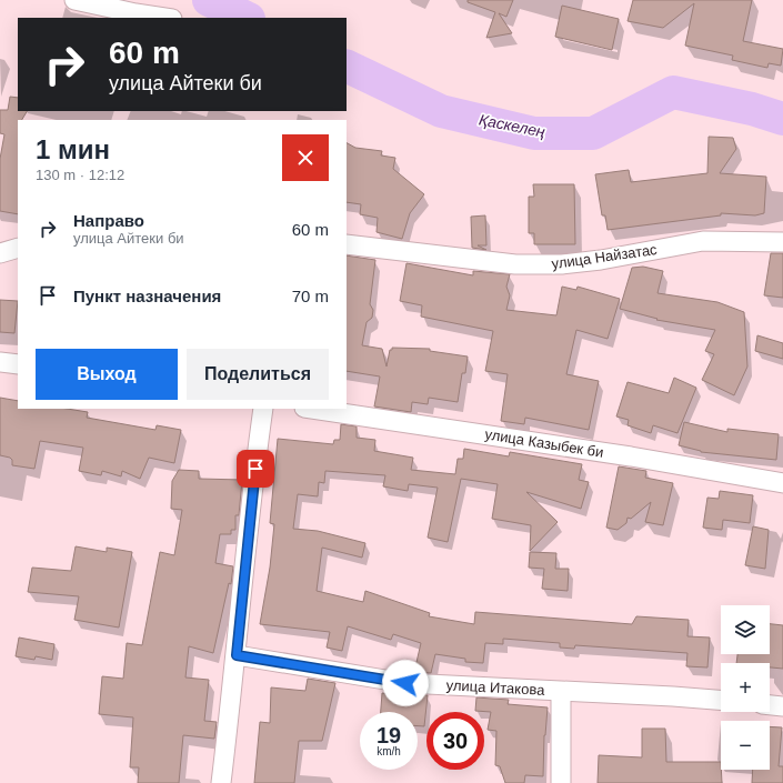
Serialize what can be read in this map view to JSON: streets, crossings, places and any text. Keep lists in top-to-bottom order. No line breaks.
{"streets":{"street":["улица Найзатас","улица Казыбек би","улица Итакова"]},"water":["Қаскелең"],"page":{"turn":["60 m","улица Айтеки би"],"heading":["1 мин","130 m · 12:12"],"list":[{"name":"Направо","note":"улица Айтеки би","value":"60 m"},{"name":"Пункт назначения","value":"70 m"}],"buttons":["Выход","Поделиться"],"map_buttons":["+","−"],"speed":"19 km/h","limit":"30"}}
